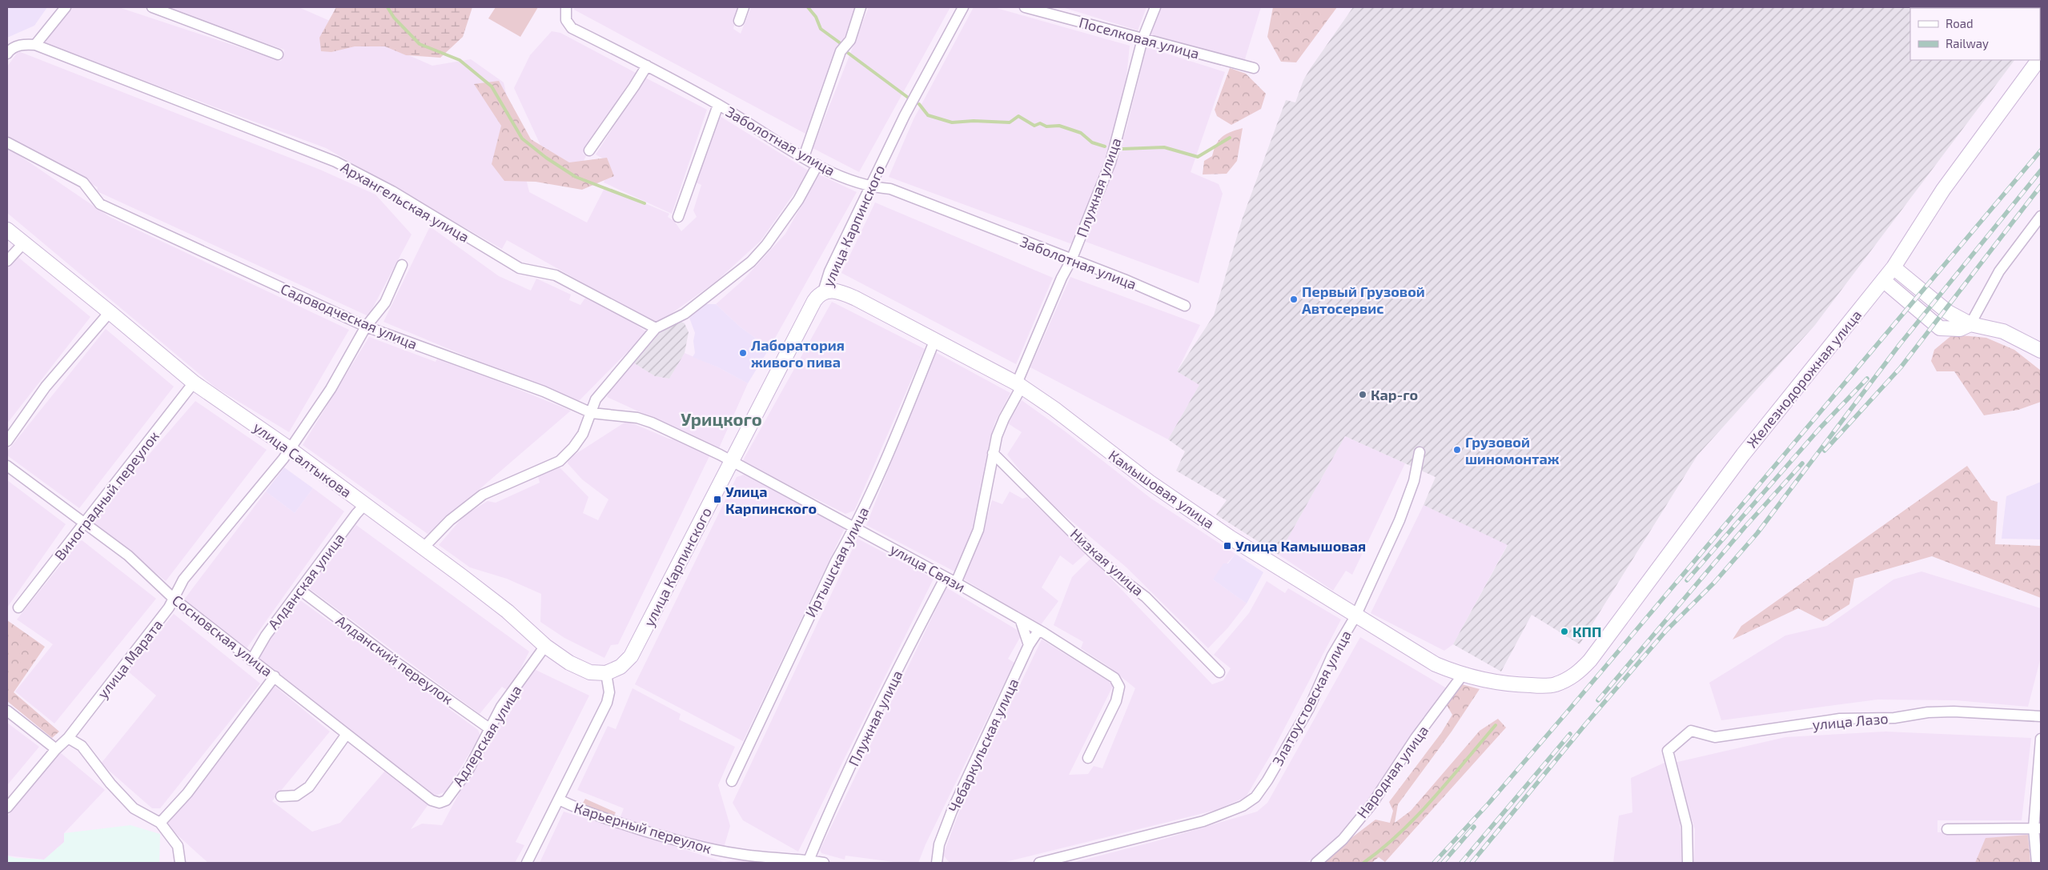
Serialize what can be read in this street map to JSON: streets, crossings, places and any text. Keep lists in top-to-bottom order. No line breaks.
{"streets":{"main road":["улица Карпинского","Железнодорожная улица","улица Салтыкова","Камышовая улица"],"street":["Поселковая улица","Заболотная улица","Плужная улица","Архангельская улица","Садоводческая улица","Виноградный переулок","Иртышская улица","Низкая улица","улица Связи","Алданская улица","Сосновская улица","улица Марата","Алданский переулок","Златоустовская улица","улица Лазо","Адлерская улица","Чебаркульская улица","Народная улица","Карьерный переулок"]},"crossings":[["Поселковая улица","Плужная улица"],["Заболотная улица","Плужная улица"],["Заболотная улица","улица Карпинского"],["Плужная улица","Камышовая улица"],["Плужная улица","Низкая улица"],["Плужная улица","улица Связи"],["Плужная улица","Карьерный переулок"],["улица Карпинского","Садоводческая улица"],["улица Карпинского","улица Салтыкова"],["улица Карпинского","Камышовая улица"],["улица Карпинского","улица Связи"],["Садоводческая улица","улица Связи"],["Садоводческая улица","улица Марата"],["Железнодорожная улица","Камышовая улица"],["улица Салтыкова","Виноградный переулок"],["улица Салтыкова","Алданская улица"],["улица Салтыкова","улица Марата"],["улица Салтыкова","Адлерская улица"],["Камышовая улица","Иртышская улица"],["Камышовая улица","Златоустовская улица"],["Камышовая улица","Народная улица"],["Виноградный переулок","Сосновская улица"],["Иртышская улица","улица Связи"],["улица Связи","Чебаркульская улица"],["Алданская улица","Сосновская улица"],["Алданская улица","Алданский переулок"],["Сосновская улица","улица Марата"],["Сосновская улица","Адлерская улица"],["Алданский переулок","Адлерская улица"]],"districts":["Урицкого"],"places":{"other":["Первый Грузовой Автосервис","Лаборатория живого пива","Кар-го","Грузовой шиномонтаж","КПП"],"transit":["Улица Карпинского","Улица Камышовая"]},"legend":["Road","Railway"]}
